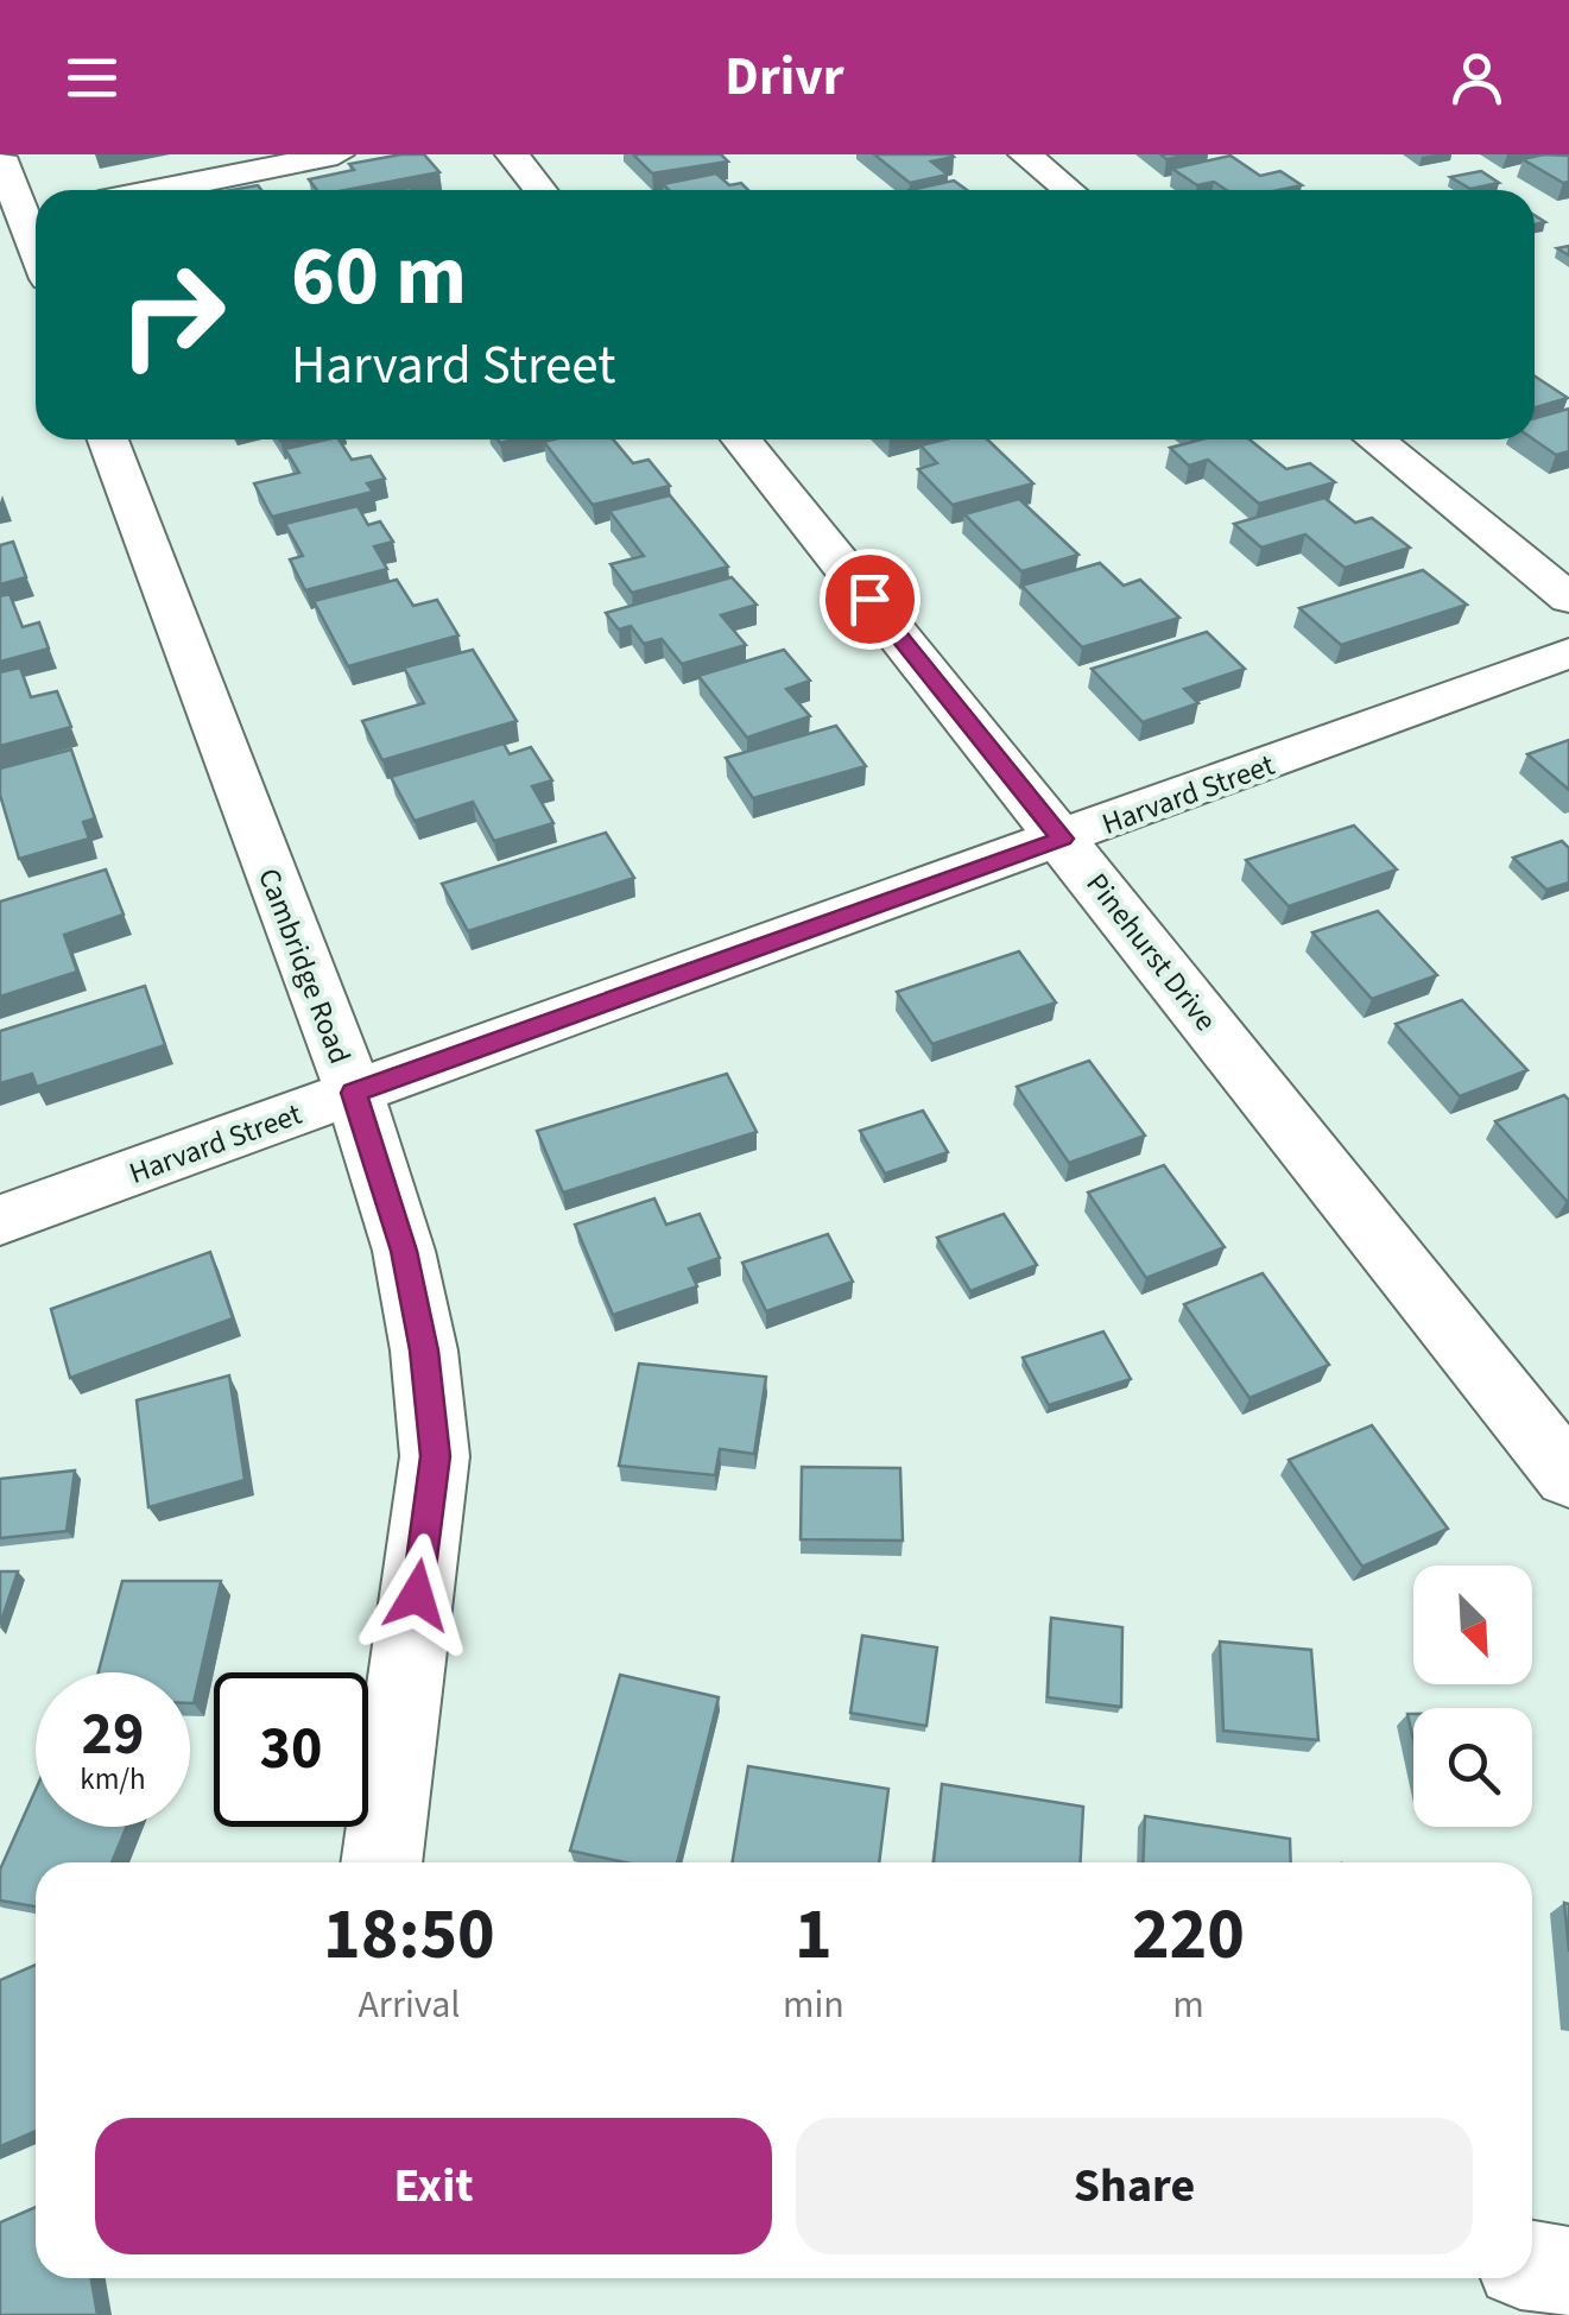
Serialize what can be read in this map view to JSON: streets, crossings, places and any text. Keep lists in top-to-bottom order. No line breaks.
{"streets":{"street":["Harvard Street","Pinehurst Drive","Cambridge Road"]},"crossings":[["Harvard Street","Pinehurst Drive"],["Harvard Street","Cambridge Road"]],"north":"bottom right","page":{"header":"Drivr","turn":["60 m","Harvard Street"],"speed":"29 km/h","limit":"30","eta":["18:50","Arrival","1","min","220","m"],"buttons":["Exit","Share"]}}
